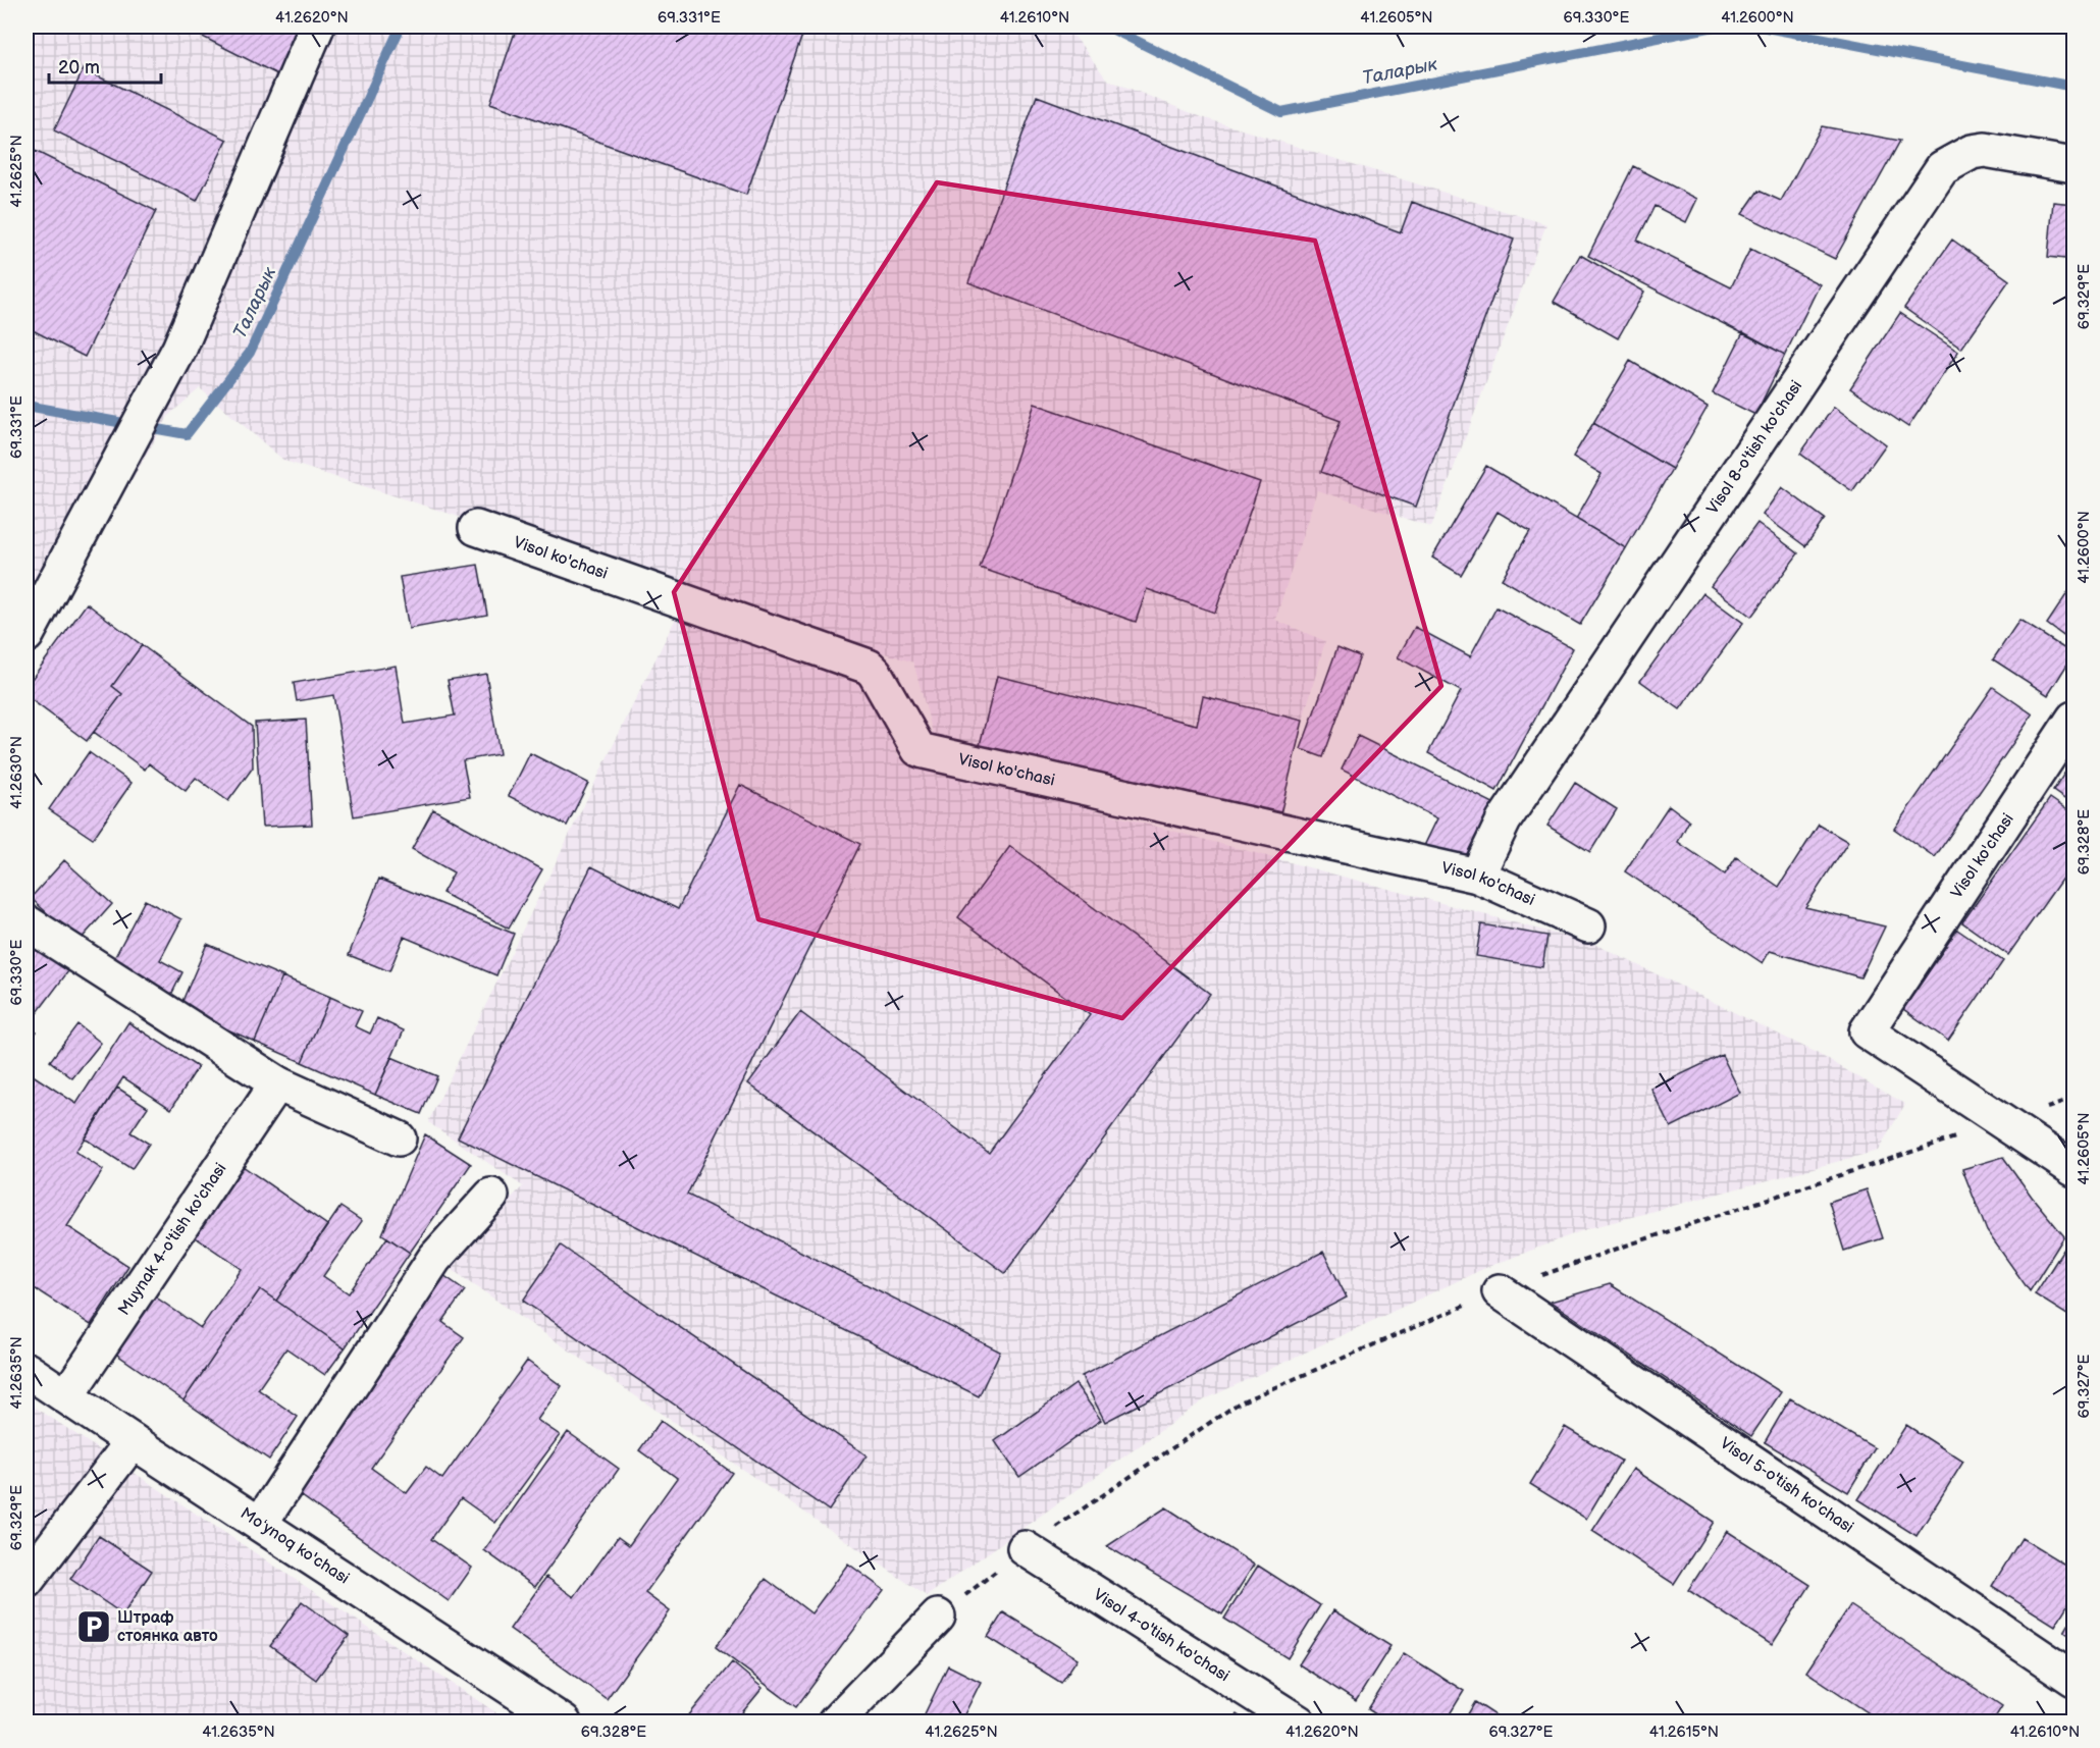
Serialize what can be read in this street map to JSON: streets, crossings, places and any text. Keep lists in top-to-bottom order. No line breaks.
{"streets":{"street":["Visol 8-o'tish ko'chasi","Visol ko'chasi","Muynak 4-o'tish ko'chasi","Visol 5-o'tish ko'chasi","Moʻynoq ko'chasi","Visol 4-o'tish ko'chasi"]},"crossings":[["Visol 8-o'tish ko'chasi","Visol ko'chasi"],["Muynak 4-o'tish ko'chasi","Moʻynoq ko'chasi"]],"water":["Таларык"],"places":{"parking":["Штраф стоянка авто"]},"scale_bar":"20 m","coordinates":["41.2620°N","69.331°E","41.2610°N","41.2605°N","69.330°E","41.2600°N","41.2625°N","69.329°E","41.2630°N","69.328°E","41.2635°N","69.327°E","41.2615°N"]}
